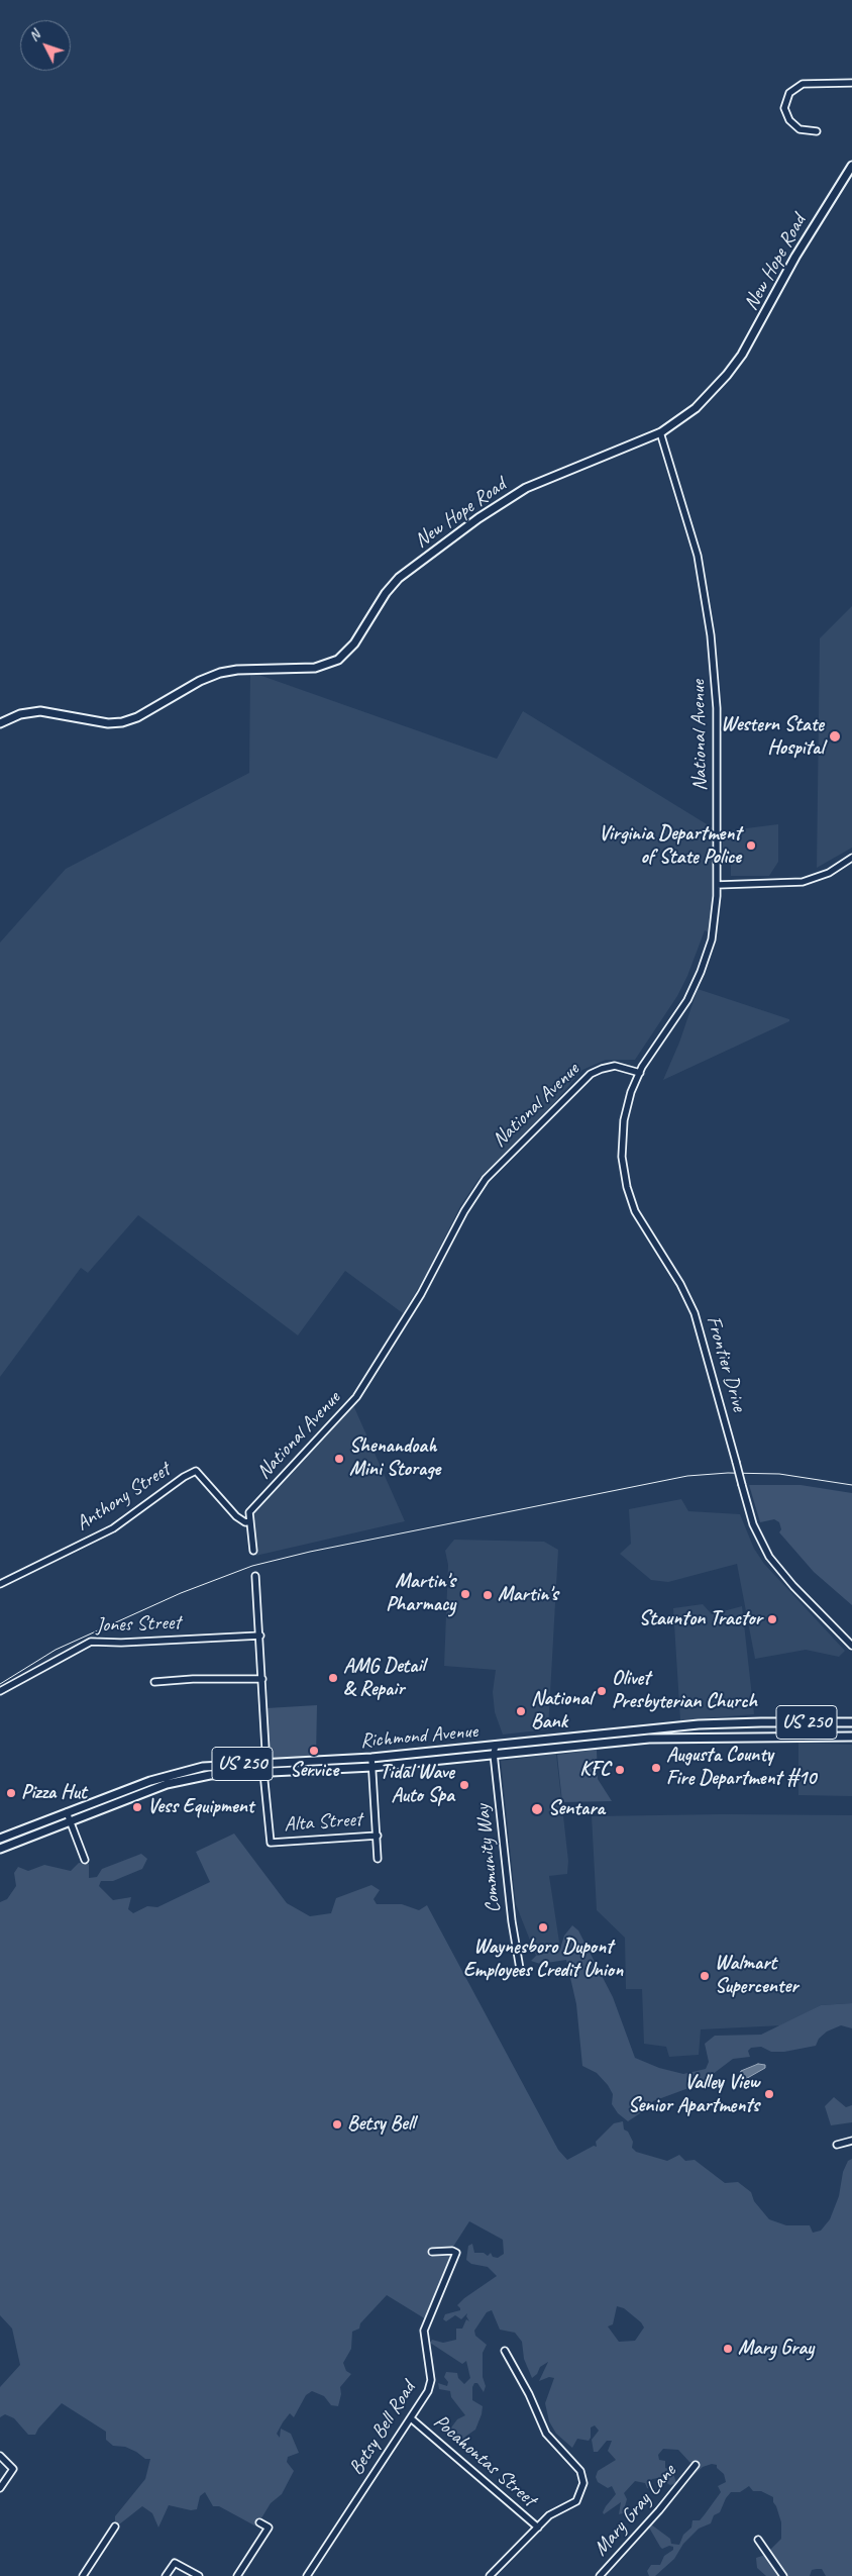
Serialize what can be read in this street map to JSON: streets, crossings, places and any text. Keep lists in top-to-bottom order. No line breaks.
{"streets":{"main road":["New Hope Road","US 250","Richmond Avenue"],"street":["National Avenue","Frontier Drive","Anthony Street","Jones Street","Alta Street","Community Way","Betsy Bell Road","Pocahontas Street","Mary Gray Lane"]},"crossings":[["New Hope Road","National Avenue"],["National Avenue","Frontier Drive"],["National Avenue","Anthony Street"],["Richmond Avenue","Alta Street"],["Richmond Avenue","Community Way"],["Betsy Bell Road","Pocahontas Street"]],"places":["Western State Hospital","Virginia Department of State Police","Shenandoah Mini Storage","Martin's Pharmacy","Martin's","Staunton Tractor","AMG Detail & Repair","Olivet Presbyterian Church","National Bank","Service","Augusta County Fire Department #10","KFC","Tidal Wave Auto Spa","Pizza Hut","Vess Equipment","Sentara","Waynesboro Dupont Employees Credit Union","Walmart Supercenter","Valley View Senior Apartments","Betsy Bell","Mary Gray"],"north":"top left"}
